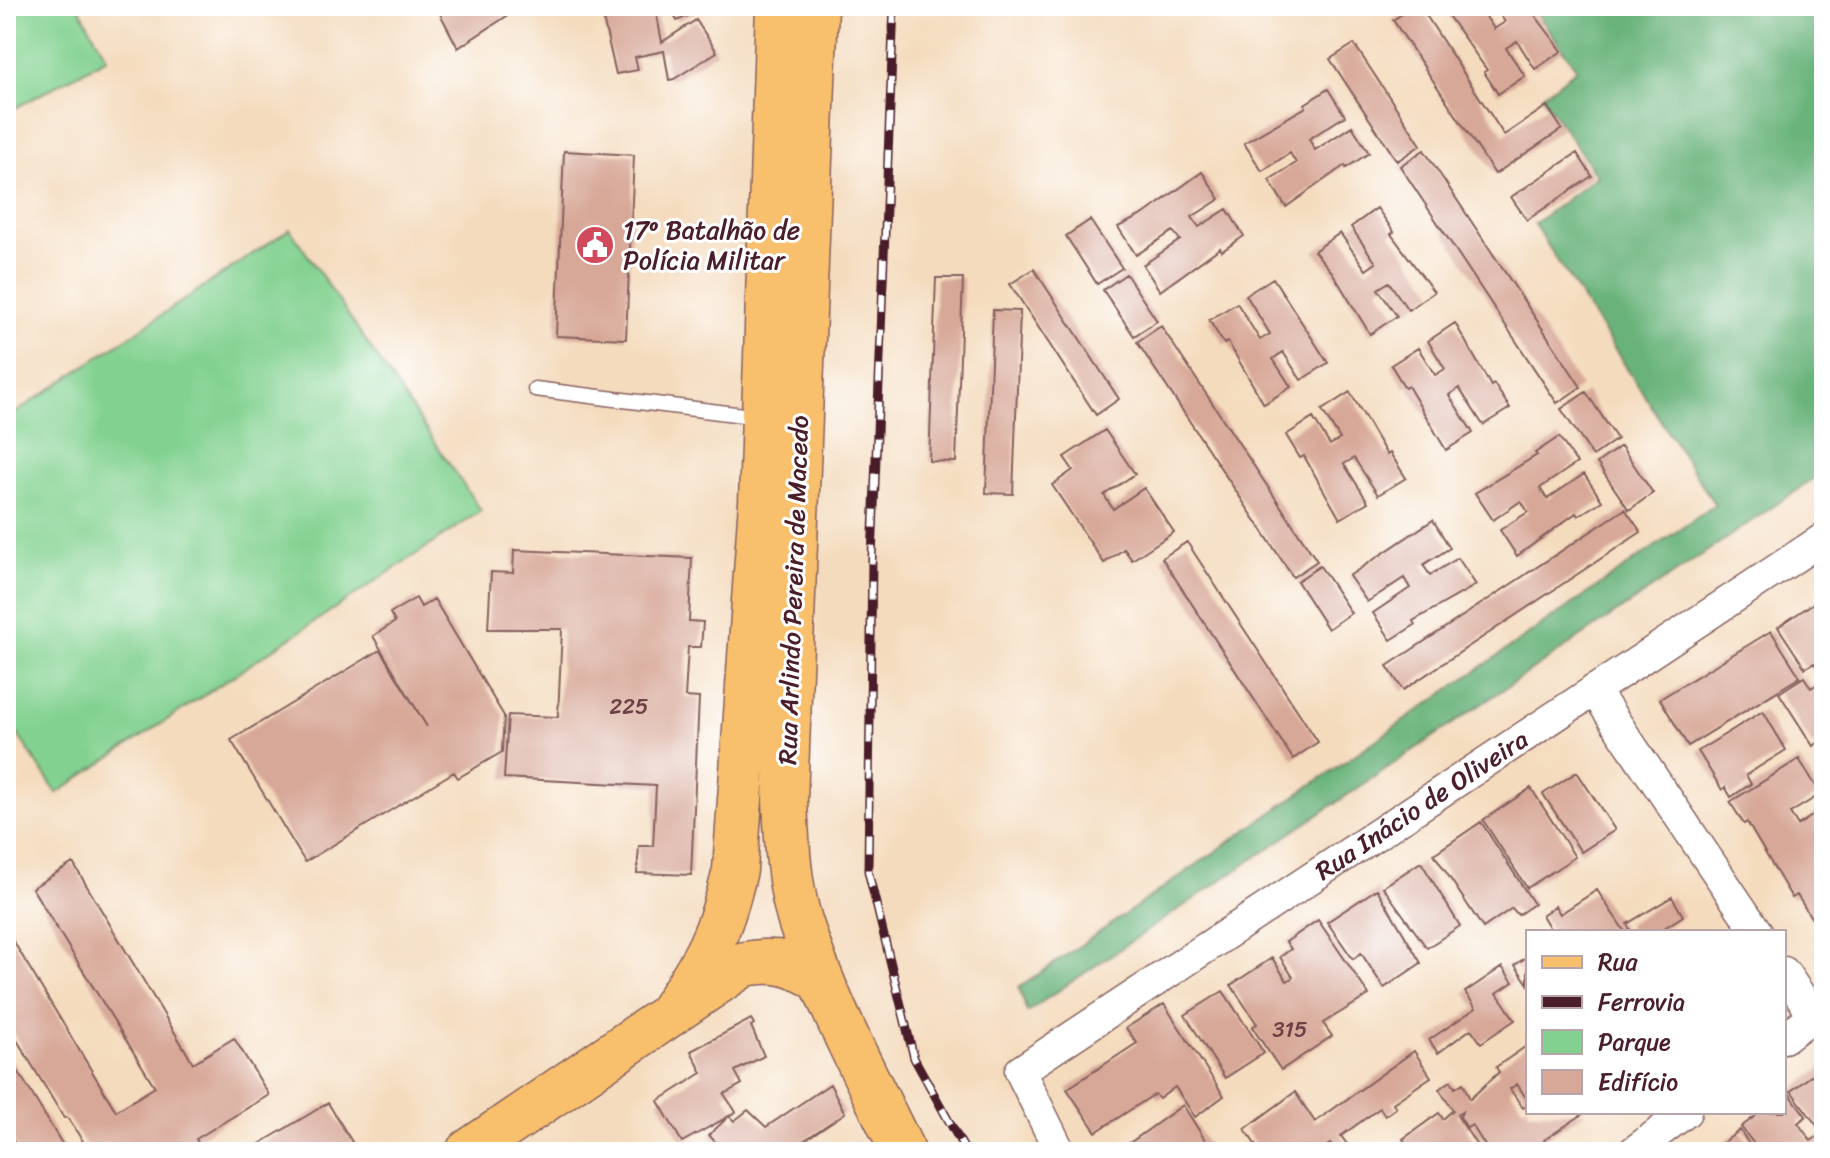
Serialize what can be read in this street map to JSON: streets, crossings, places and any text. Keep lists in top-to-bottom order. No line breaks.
{"streets":{"main road":["Rua Arlindo Pereira de Macedo"],"street":["Rua Inácio de Oliveira"]},"places":{"public building":["17º Batalhão de Polícia Militar"]},"house_numbers":["225","315"],"legend":["Rua","Ferrovia","Parque","Edifício"]}
